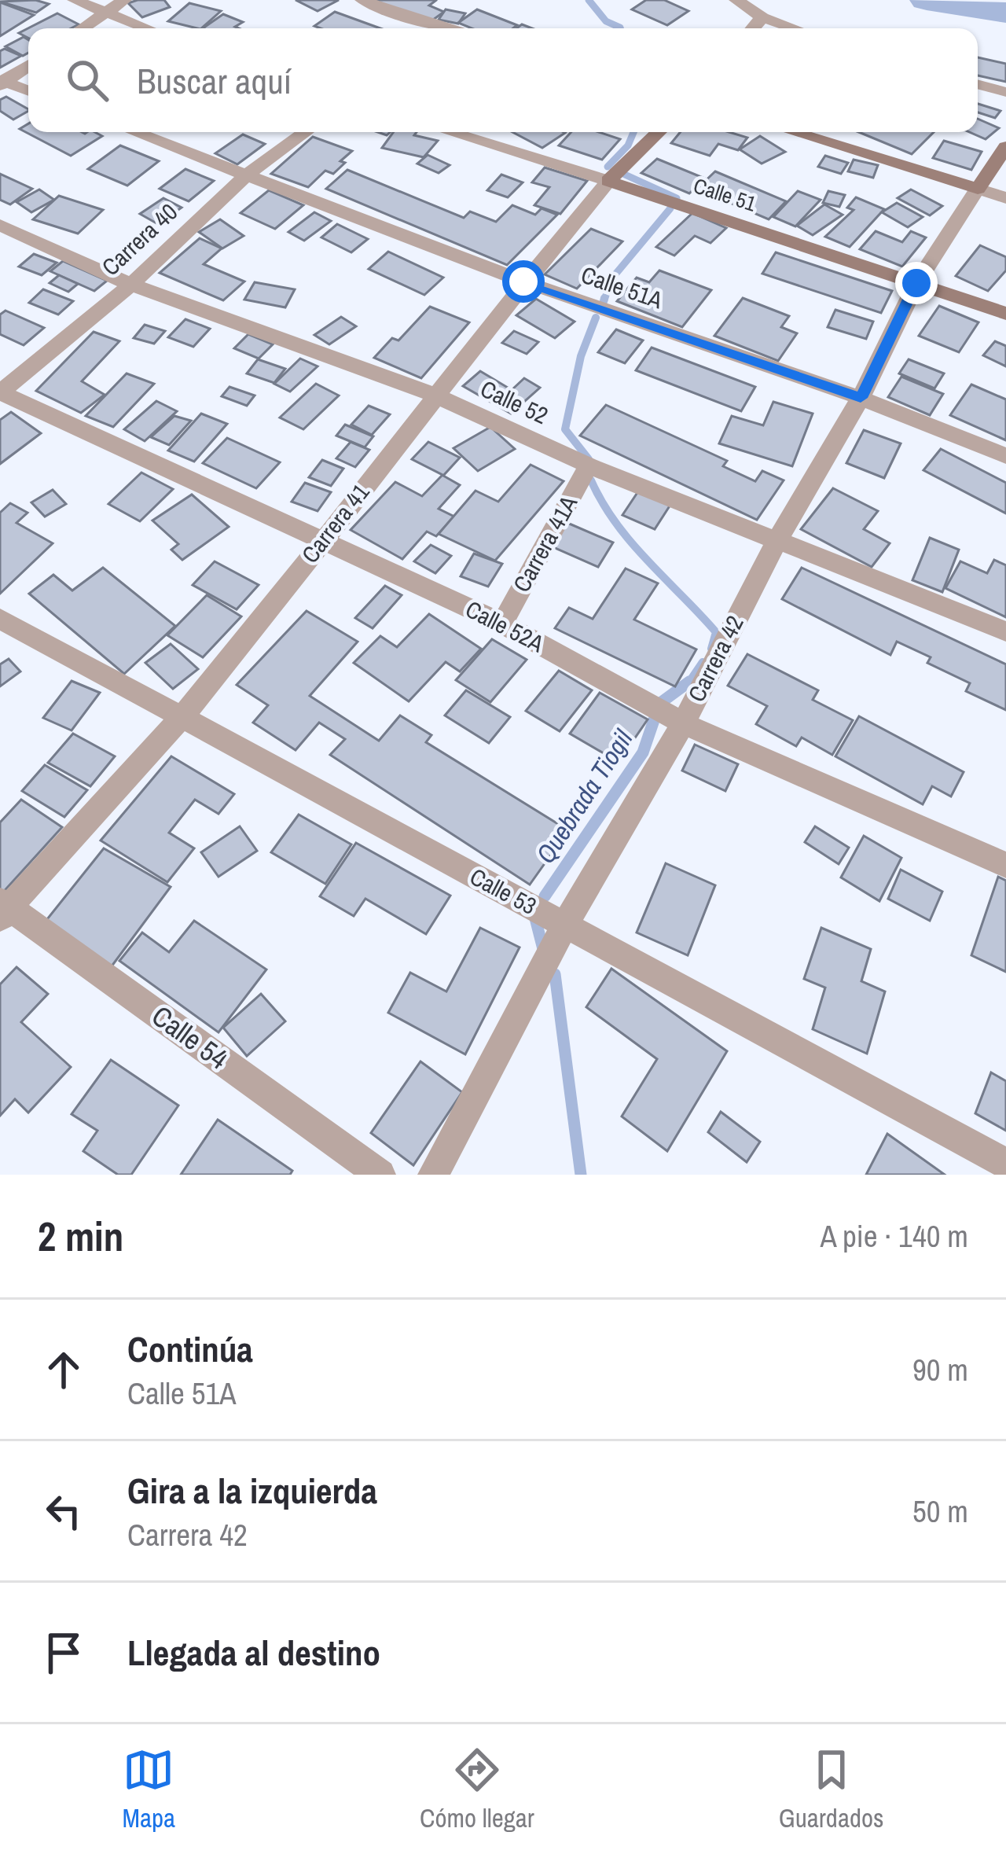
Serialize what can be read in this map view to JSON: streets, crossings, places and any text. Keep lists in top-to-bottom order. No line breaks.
{"streets":{"street":["Calle 51","Carrera 40","Calle 51A","Calle 52","Carrera 41","Carrera 41A","Calle 52A","Carrera 42","Calle 53","Calle 54"]},"crossings":[["Calle 51","Carrera 41"],["Calle 51","Carrera 42"],["Carrera 40","Calle 51A"],["Carrera 40","Calle 52"],["Carrera 40","Calle 52A"],["Calle 51A","Carrera 41"],["Calle 51A","Carrera 42"],["Calle 52","Carrera 41"],["Calle 52","Carrera 41A"],["Calle 52","Carrera 42"],["Carrera 41","Calle 52A"],["Carrera 41","Calle 53"],["Carrera 41","Calle 54"],["Carrera 41A","Calle 52A"],["Calle 52A","Carrera 42"],["Carrera 42","Calle 53"]],"water":["Quebrada Tiogil"],"page":{"search":"Buscar aquí","heading":["2 min","A pie · 140 m"],"list":[["Continúa","Calle 51A","90 m"],["Gira a la izquierda","Carrera 42","50 m"],"Llegada al destino"],"nav":["Mapa","Cómo llegar","Guardados"]}}
